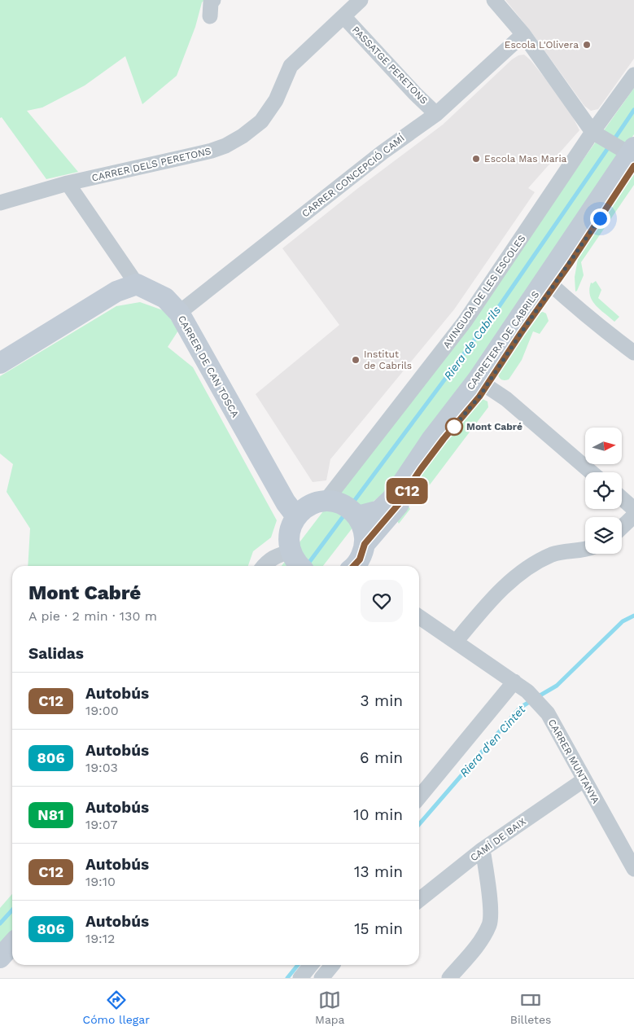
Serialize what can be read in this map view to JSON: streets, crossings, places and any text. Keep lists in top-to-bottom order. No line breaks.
{"streets":{"street":["PASSATGE PERETONS","CARRER DELS PERETONS","CARRER CONCEPCIÓ CAMÍ","AVINGUDA DE LES ESCOLES","CARRETERA DE CABRILS","CARRER DE CAN TOSCA","CARRER MUNTANYA","CAMÍ DE BAIX"]},"crossings":[["PASSATGE PERETONS","CARRER DELS PERETONS"],["PASSATGE PERETONS","CARRER CONCEPCIÓ CAMÍ"],["CARRER CONCEPCIÓ CAMÍ","CARRER DE CAN TOSCA"],["CARRER MUNTANYA","CAMÍ DE BAIX"]],"water":["Riera de Cabrils","Riera d'en Cintet"],"places":["Escola L'Olivera","Escola Mas Maria","Institut de Cabrils","Mont Cabré"],"lines":["bus line C12"],"north":"right","page":{"on_map":"C12","heading":[["Mont Cabré","A pie · 2 min · 130 m"],"Salidas"],"list":[{"mark":"C12","name":"Autobús","note":"19:00","value":"3 min"},{"mark":"806","name":"Autobús","note":"19:03","value":"6 min"},{"mark":"N81","name":"Autobús","note":"19:07","value":"10 min"},{"mark":"C12","name":"Autobús","note":"19:10","value":"13 min"},{"mark":"806","name":"Autobús","note":"19:12","value":"15 min"}],"tabs":["Cómo llegar","Mapa","Billetes"]}}
